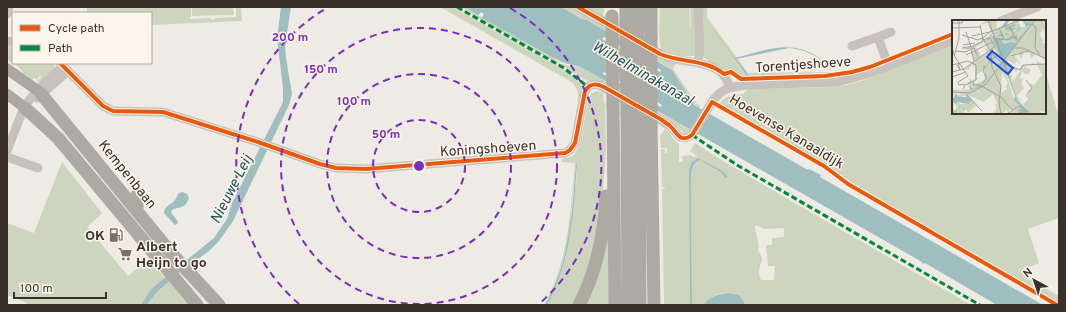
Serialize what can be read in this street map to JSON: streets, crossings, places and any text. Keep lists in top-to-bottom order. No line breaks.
{"streets":{"highway":["Kempenbaan"],"street":["Torentjeshoeve","Hoevense Kanaaldijk","Koningshoeven"]},"crossings":[["Torentjeshoeve","Hoevense Kanaaldijk"],["Torentjeshoeve","Koningshoeven"],["Hoevense Kanaaldijk","Koningshoeven"],["Koningshoeven","Kempenbaan"]],"water":["Wilhelminakanaal","Nieuwe Leij"],"places":{"fuel station":["OK"],"supermarket":["Albert Heijn to go"]},"legend":["Cycle path","Path"],"scale_bar":"100 m","north":"top left","rings":["200 m","150 m","100 m","50 m"]}
